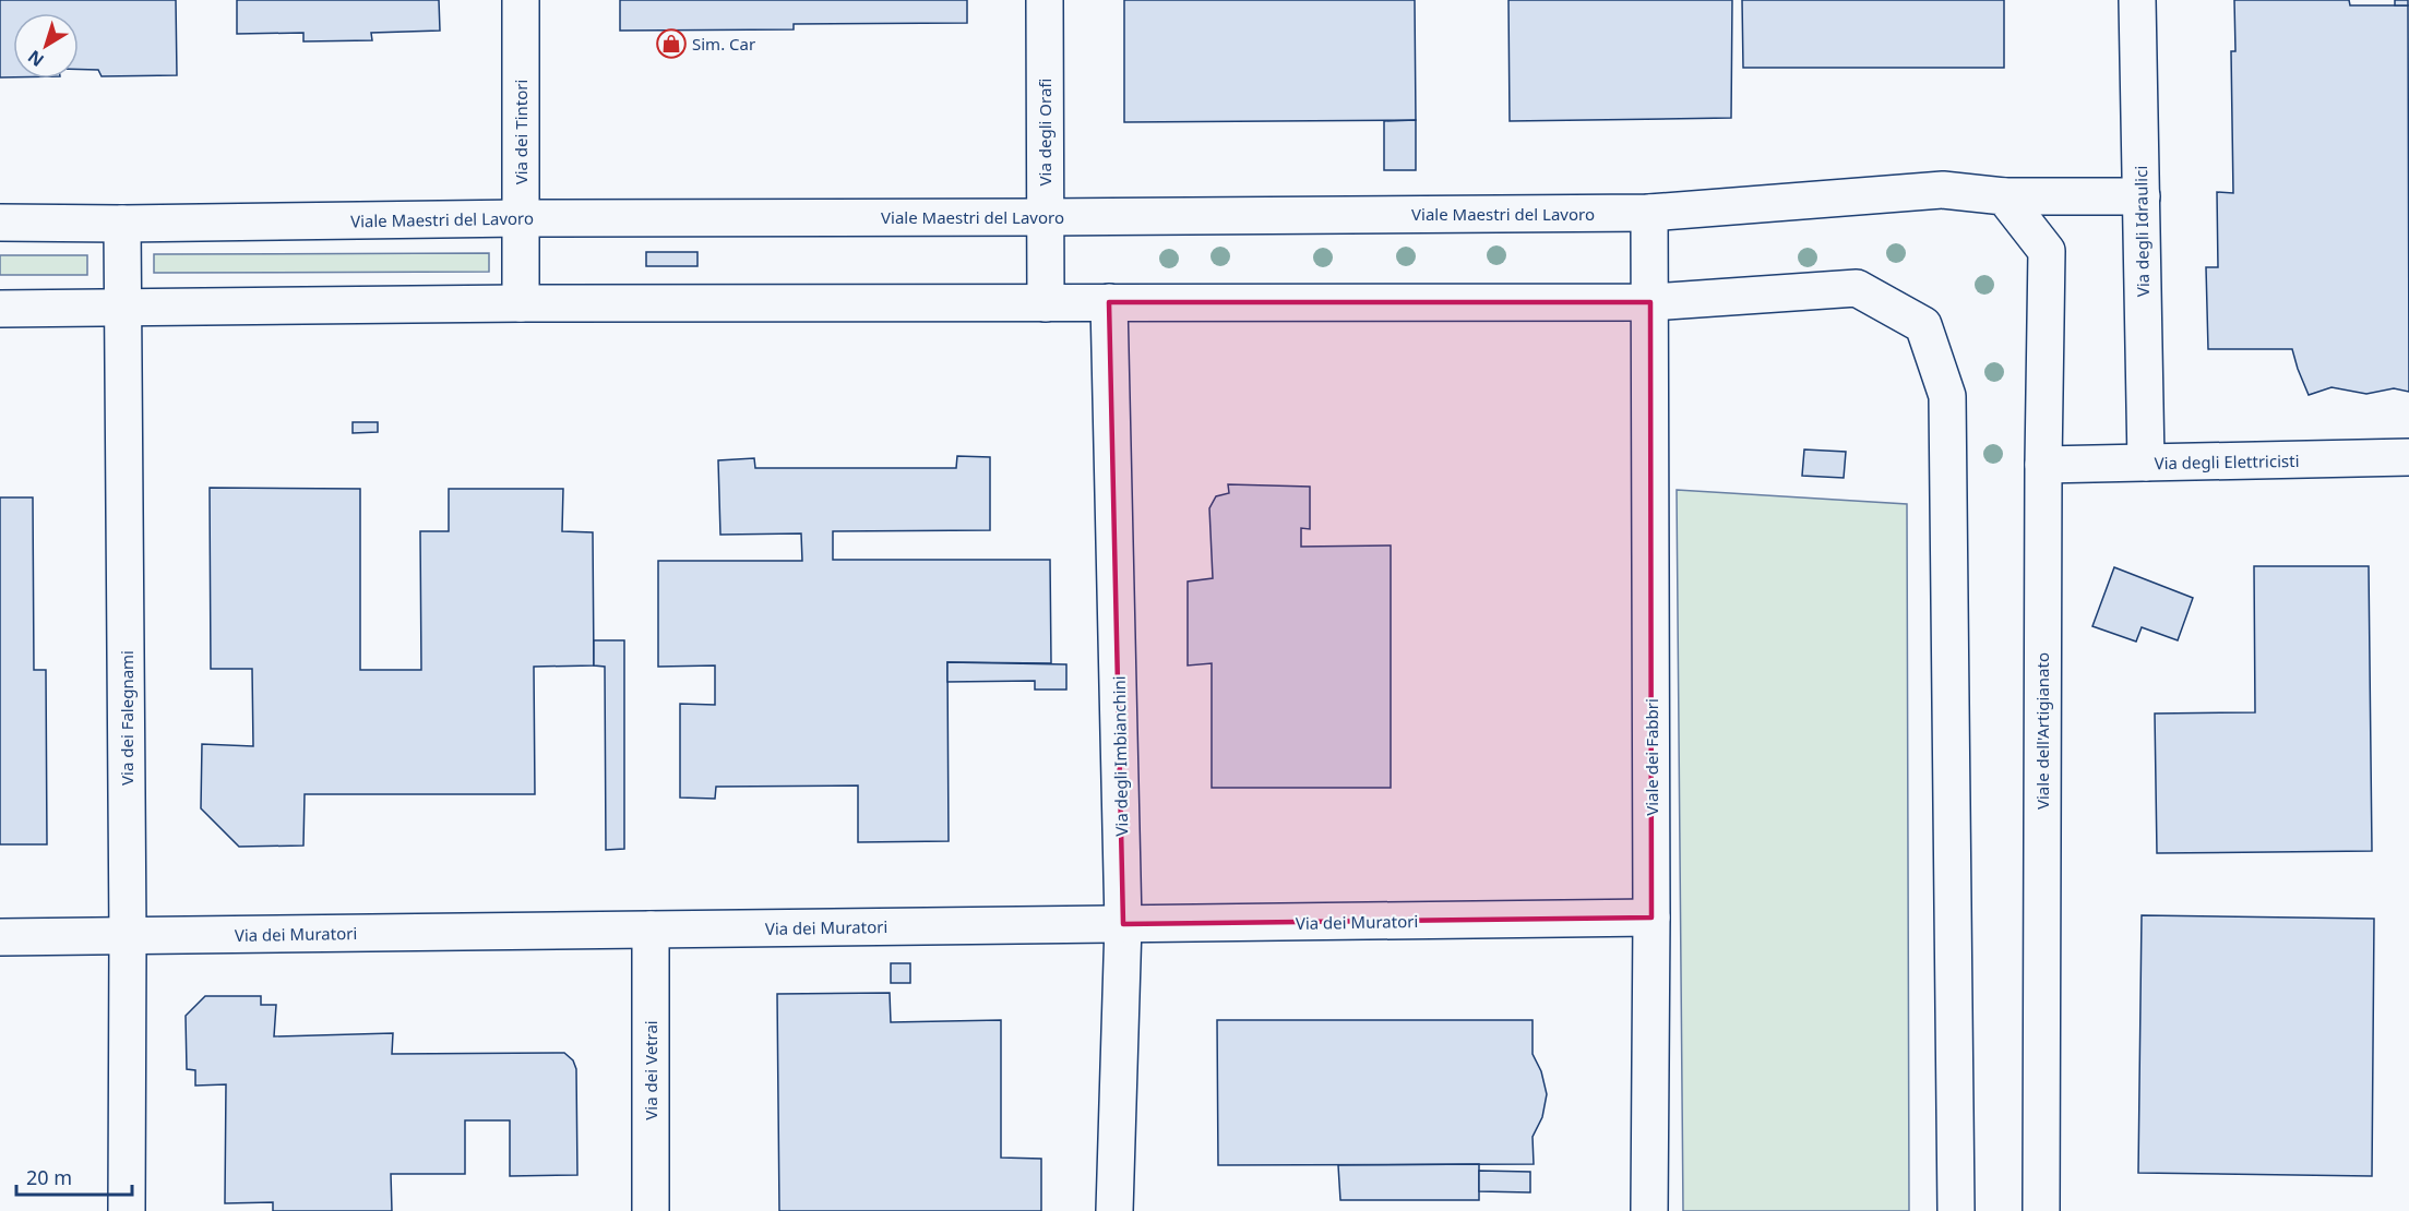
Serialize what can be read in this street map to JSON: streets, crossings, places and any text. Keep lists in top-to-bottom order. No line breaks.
{"streets":{"street":["Via dei Tintori","Via degli Orafi","Viale Maestri del Lavoro","Via degli Idraulici","Via degli Elettricisti","Via dei Falegnami","Viale dell'Artigianato","Via degli Imbianchini","Viale dei Fabbri","Via dei Muratori","Via dei Vetrai"]},"crossings":[["Via dei Tintori","Viale Maestri del Lavoro"],["Via degli Orafi","Viale Maestri del Lavoro"],["Viale Maestri del Lavoro","Via degli Idraulici"],["Viale Maestri del Lavoro","Via dei Falegnami"],["Viale Maestri del Lavoro","Viale dell'Artigianato"],["Viale Maestri del Lavoro","Viale dei Fabbri"],["Via degli Idraulici","Via degli Elettricisti"],["Via degli Elettricisti","Viale dell'Artigianato"],["Via dei Falegnami","Via dei Muratori"],["Via degli Imbianchini","Via dei Muratori"],["Viale dei Fabbri","Via dei Muratori"],["Via dei Muratori","Via dei Vetrai"]],"places":{"shop":["Sim. Car"]},"scale_bar":"20 m","north":"bottom left"}
